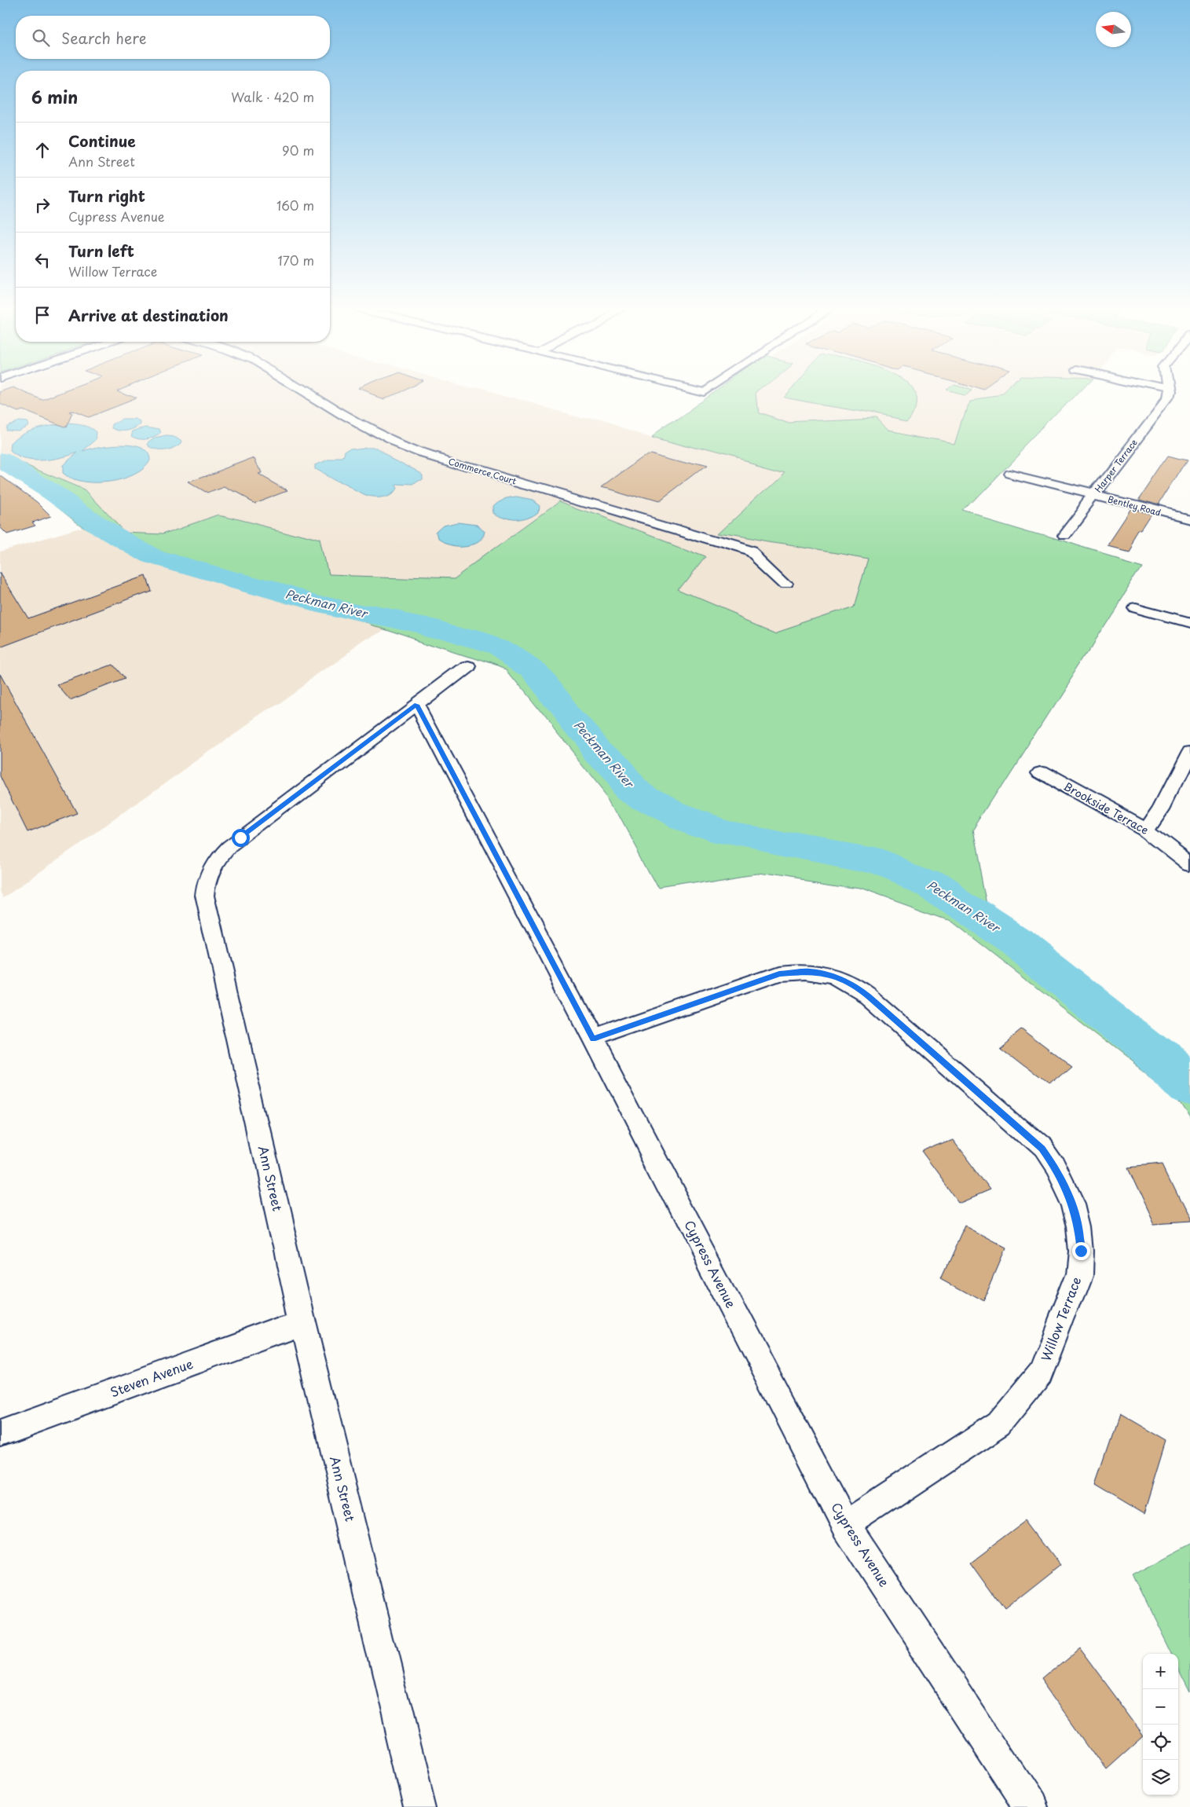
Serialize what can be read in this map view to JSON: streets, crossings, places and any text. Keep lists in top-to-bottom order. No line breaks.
{"streets":{"street":["Harper Terrace","Commerce Court","Bentley Road","Brookside Terrace","Ann Street","Cypress Avenue","Willow Terrace","Steven Avenue"]},"crossings":[["Harper Terrace","Bentley Road"],["Ann Street","Cypress Avenue"],["Ann Street","Steven Avenue"],["Cypress Avenue","Willow Terrace"]],"water":["Peckman River"],"north":"left","page":{"search":"Search here","heading":["6 min","Walk · 420 m"],"list":[["Continue","Ann Street","90 m"],["Turn right","Cypress Avenue","160 m"],["Turn left","Willow Terrace","170 m"],"Arrive at destination"],"map_buttons":["+","−"]}}
